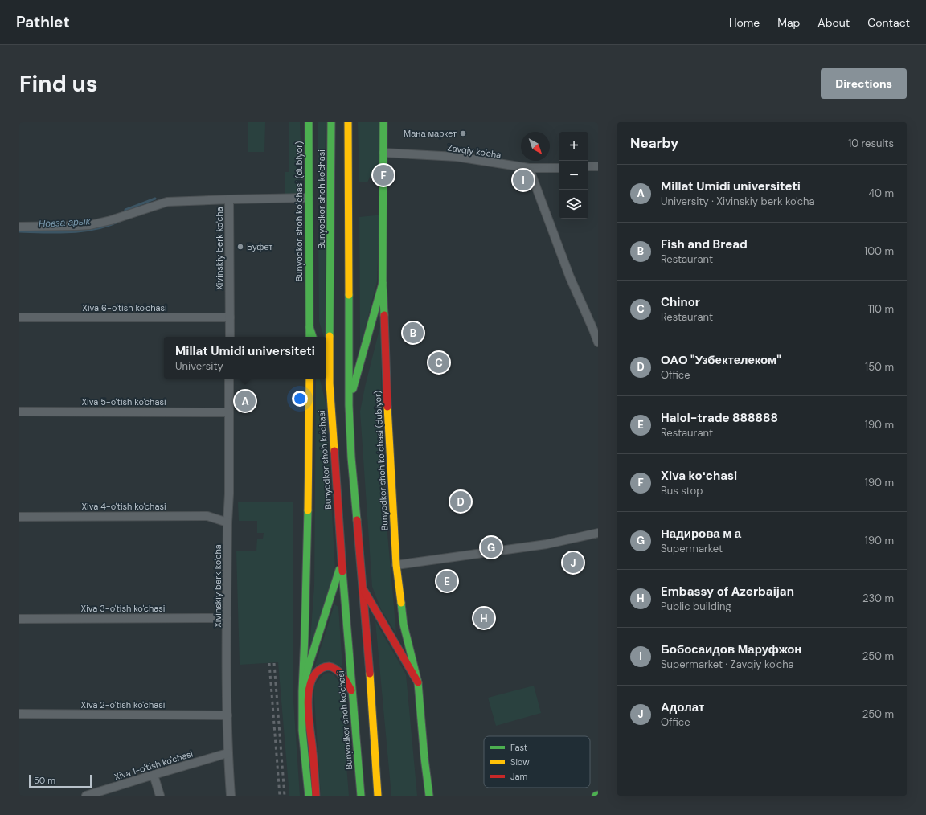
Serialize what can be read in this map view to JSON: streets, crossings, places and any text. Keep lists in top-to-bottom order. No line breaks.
{"streets":{"main road":["Bunyodkor shoh ko'chasi","Bunyodkor shoh koʻchasi (dublyor)"],"street":["Zavqiy ko'cha","Xivinskiy berk ko'cha","Xiva 6-o'tish ko'chasi","Xiva 5-o'tish ko'chasi","Xiva 4-o'tish ko'chasi","Xiva 3-o'tish ko'chasi","Xiva 2-o'tish ko'chasi","Xiva 1-o'tish ko'chasi"]},"crossings":[["Zavqiy ko'cha","Bunyodkor shoh koʻchasi (dublyor)"],["Bunyodkor shoh koʻchasi (dublyor)","Xivinskiy berk ko'cha"],["Xivinskiy berk ko'cha","Xiva 6-o'tish ko'chasi"],["Xivinskiy berk ko'cha","Xiva 5-o'tish ko'chasi"],["Xivinskiy berk ko'cha","Xiva 4-o'tish ko'chasi"],["Xivinskiy berk ko'cha","Xiva 3-o'tish ko'chasi"],["Xivinskiy berk ko'cha","Xiva 2-o'tish ko'chasi"],["Xivinskiy berk ko'cha","Xiva 1-o'tish ko'chasi"]],"water":["Новза арык"],"places":["Мана маркет","Буфет"],"legend":["Fast","Slow","Jam"],"scale_bar":"50 m","north":"bottom right","page":{"header":"Pathlet","nav":["Home","Map","About","Contact"],"buttons":"Directions","title":"Find us","heading":["Nearby","10 results"],"map_buttons":["+","−"],"pins":["F","I","B","C","A","D","G","J","E","H"],"list":[{"mark":"A","name":"Millat Umidi universiteti","note":"University · Xivinskiy berk ko'cha","value":"40 m"},{"mark":"B","name":"Fish and Bread","note":"Restaurant","value":"100 m"},{"mark":"C","name":"Chinor","note":"Restaurant","value":"110 m"},{"mark":"D","name":"ОАО \"Узбектелеком\"","note":"Office","value":"150 m"},{"mark":"E","name":"Halol-trade 888888","note":"Restaurant","value":"190 m"},{"mark":"F","name":"Xiva koʻchasi","note":"Bus stop","value":"190 m"},{"mark":"G","name":"Надирова м а","note":"Supermarket","value":"190 m"},{"mark":"H","name":"Embassy of Azerbaijan","note":"Public building","value":"230 m"},{"mark":"I","name":"Бобосаидов Маруфжон","note":"Supermarket · Zavqiy ko'cha","value":"250 m"},{"mark":"J","name":"Адолат","note":"Office","value":"250 m"}],"popup":["Millat Umidi universiteti","University"],"scale":"50 m"}}
